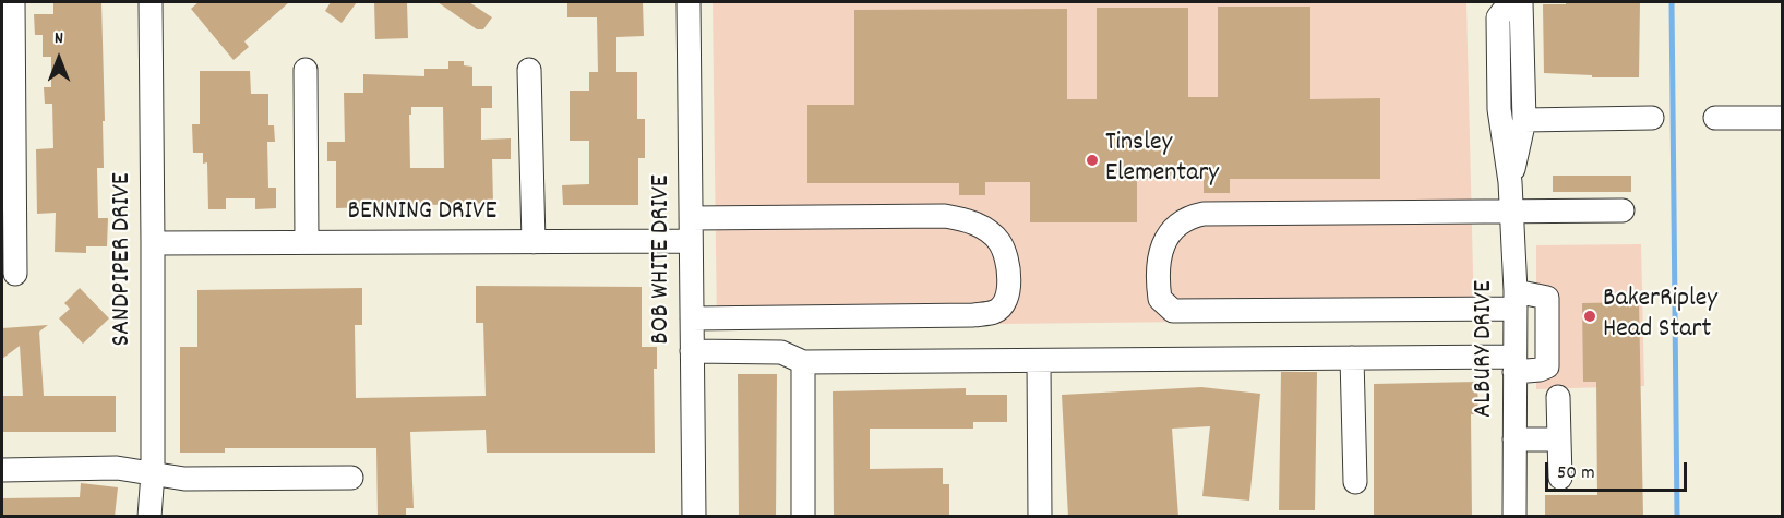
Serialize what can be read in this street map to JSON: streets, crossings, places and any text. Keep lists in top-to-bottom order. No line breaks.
{"streets":{"street":["BENNING DRIVE","SANDPIPER DRIVE","BOB WHITE DRIVE","ALBURY DRIVE"]},"crossings":[["BENNING DRIVE","SANDPIPER DRIVE"],["BENNING DRIVE","BOB WHITE DRIVE"]],"places":["Tinsley Elementary","BakerRipley Head Start"],"scale_bar":"50 m","north":"top"}
